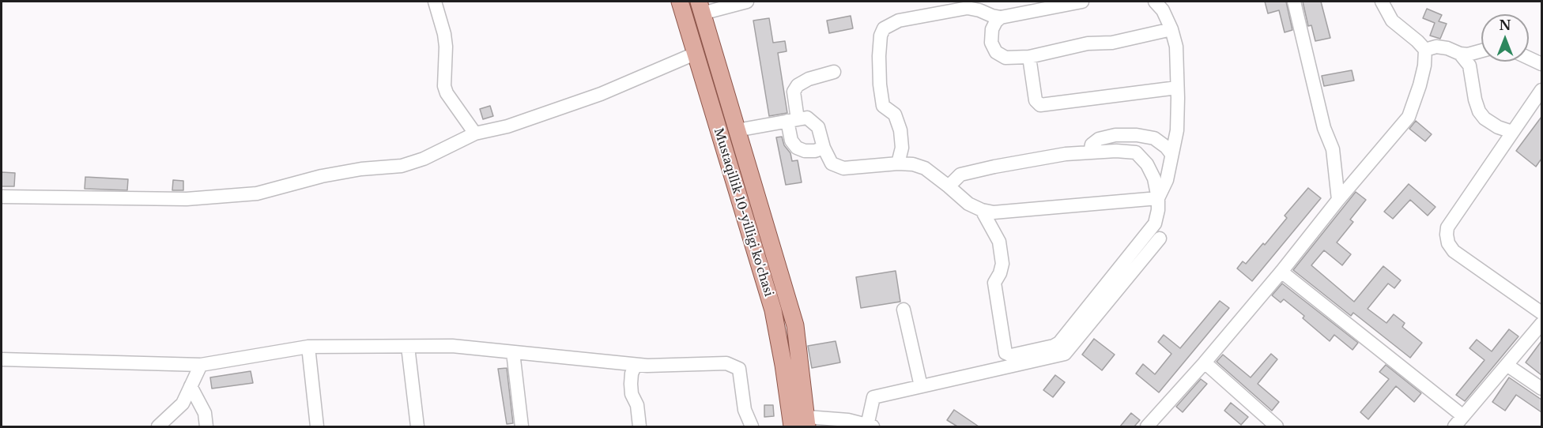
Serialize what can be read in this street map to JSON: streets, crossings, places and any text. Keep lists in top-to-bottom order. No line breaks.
{"streets":{"main road":["Mustaqillik 10-yilligi ko'chasi"]},"north":"top"}
